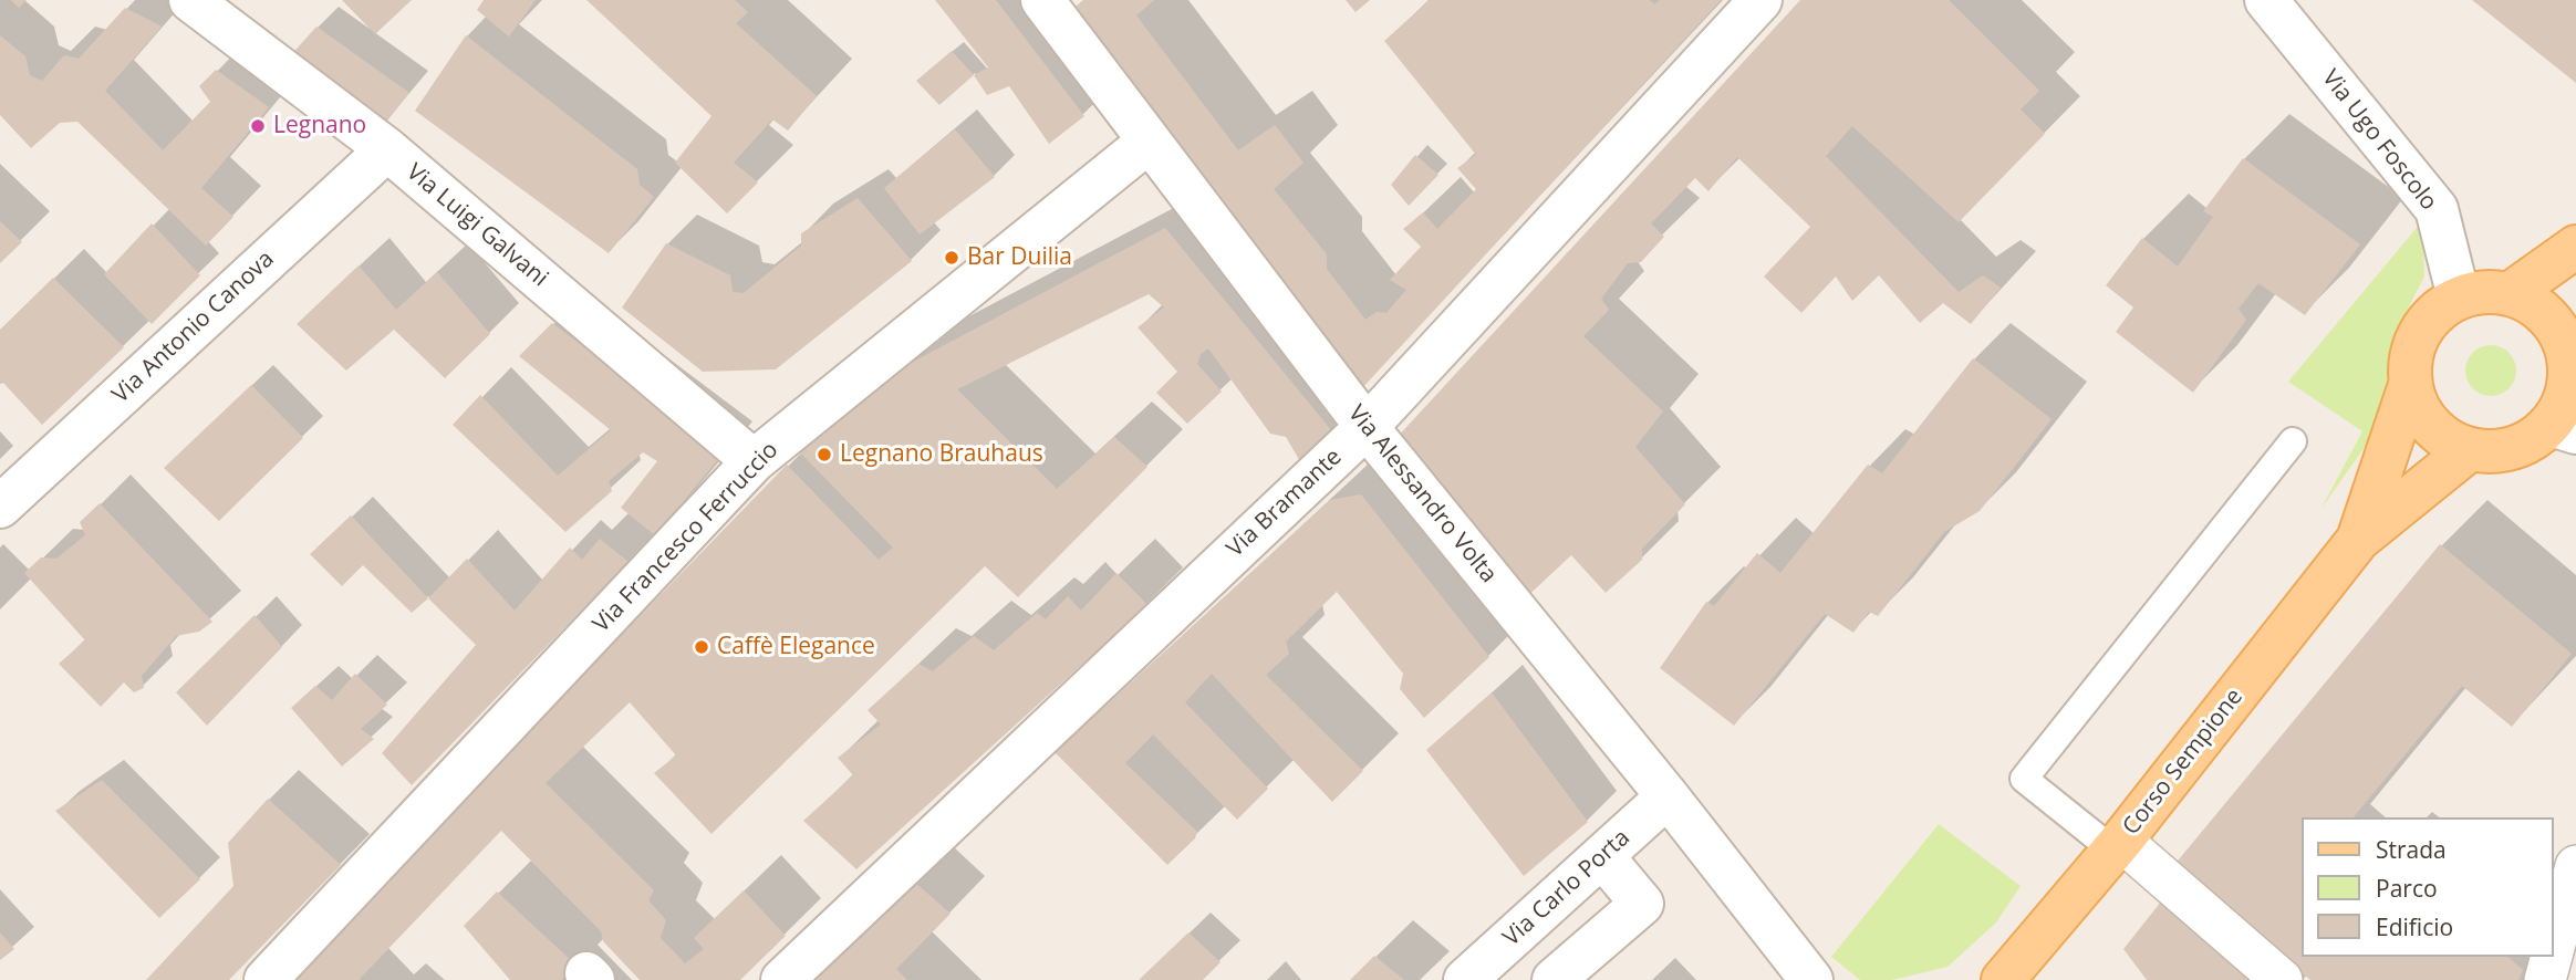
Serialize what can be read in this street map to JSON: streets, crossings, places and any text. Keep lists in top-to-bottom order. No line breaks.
{"streets":{"main road":["Corso Sempione"],"street":["Via Ugo Foscolo","Via Luigi Galvani","Via Antonio Canova","Via Alessandro Volta","Via Bramante","Via Francesco Ferruccio","Via Carlo Porta"]},"crossings":[["Via Ugo Foscolo","Corso Sempione"],["Via Luigi Galvani","Via Antonio Canova"],["Via Luigi Galvani","Via Francesco Ferruccio"],["Via Alessandro Volta","Via Bramante"],["Via Alessandro Volta","Via Francesco Ferruccio"],["Via Alessandro Volta","Via Carlo Porta"]],"places":["Legnano","Bar Duilia","Legnano Brauhaus","Caffè Elegance"],"legend":["Strada","Parco","Edificio"]}
